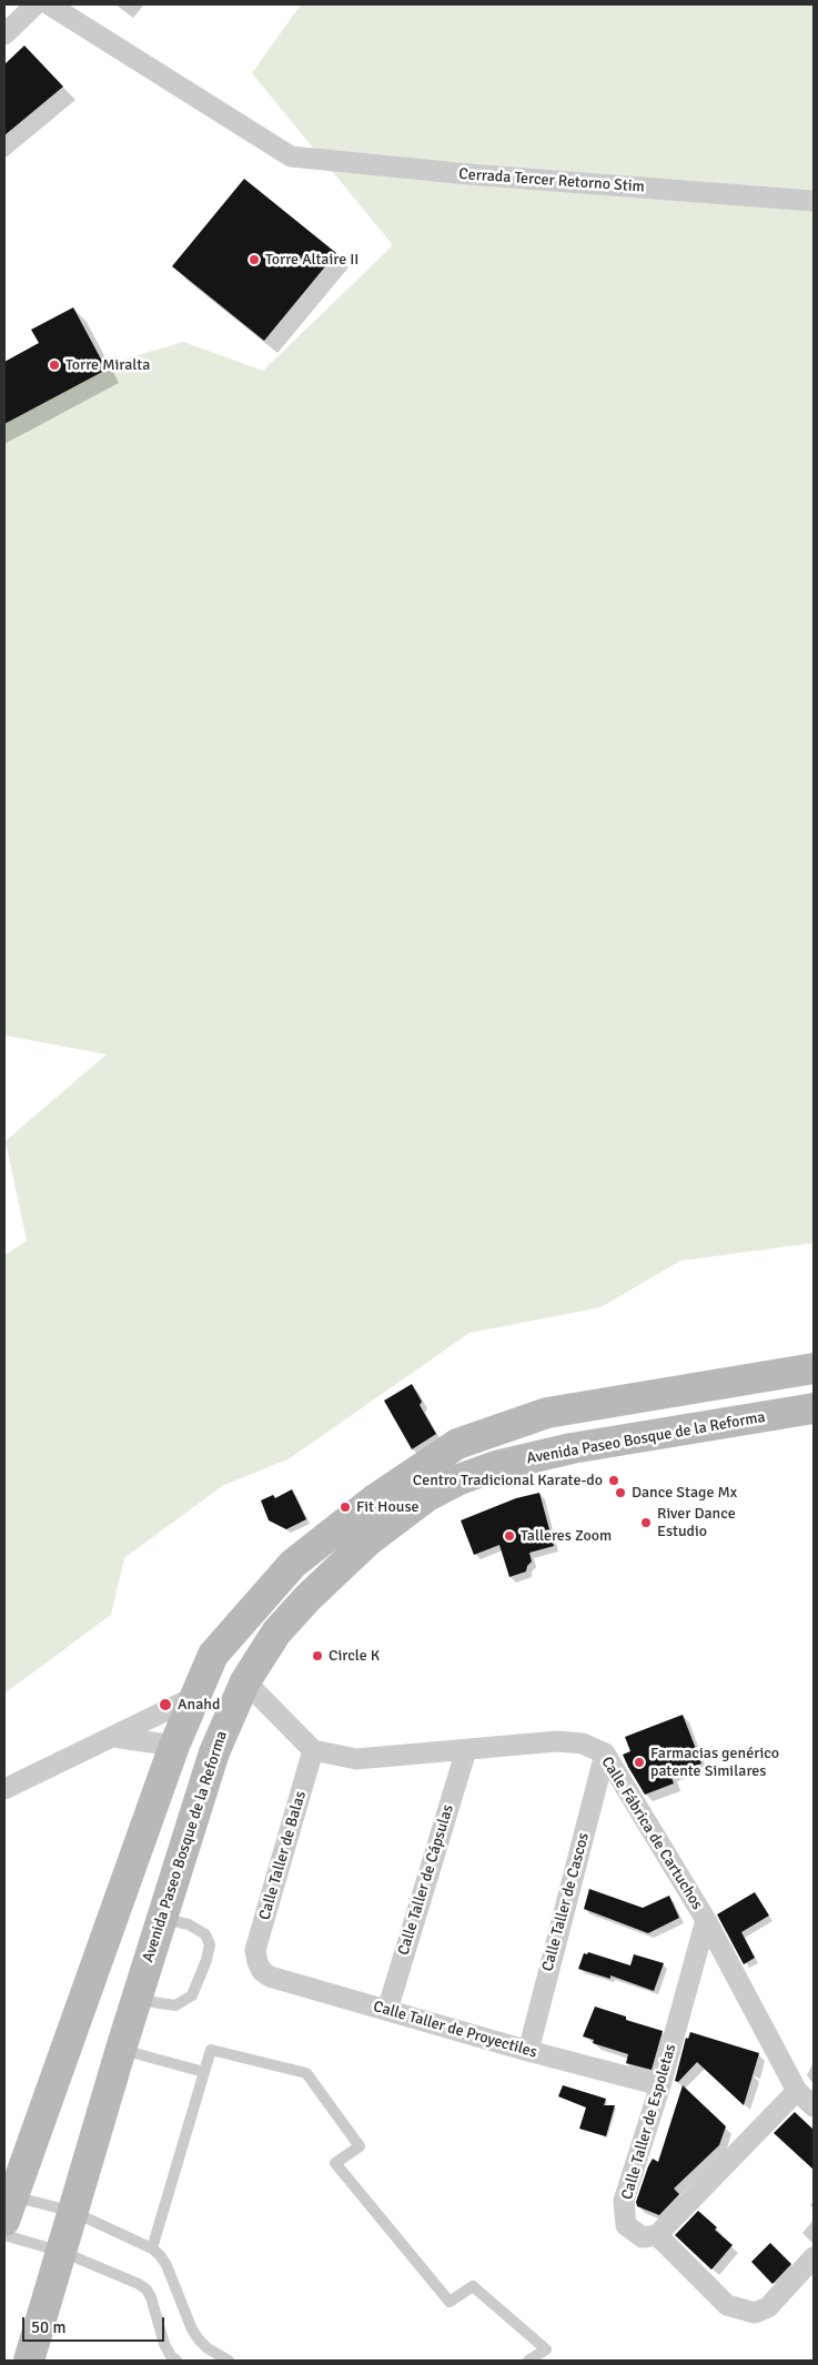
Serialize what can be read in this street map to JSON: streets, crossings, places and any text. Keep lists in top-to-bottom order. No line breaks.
{"streets":{"main road":["Avenida Paseo Bosque de la Reforma"],"street":["Cerrada Tercer Retorno Stim","Calle Fábrica de Cartuchos","Calle Taller de Balas","Calle Taller de Cápsulas","Calle Taller de Cascos","Calle Taller de Proyectiles","Calle Taller de Espoletas"]},"crossings":[["Calle Fábrica de Cartuchos","Calle Taller de Balas"],["Calle Fábrica de Cartuchos","Calle Taller de Cápsulas"],["Calle Fábrica de Cartuchos","Calle Taller de Cascos"],["Calle Fábrica de Cartuchos","Calle Taller de Espoletas"],["Calle Taller de Balas","Calle Taller de Proyectiles"],["Calle Taller de Cápsulas","Calle Taller de Proyectiles"],["Calle Taller de Cascos","Calle Taller de Proyectiles"],["Calle Taller de Proyectiles","Calle Taller de Espoletas"]],"places":["Torre Altaire II","Torre Miralta","Centro Tradicional Karate-do","Dance Stage Mx","Fit House","River Dance Estudio","Talleres Zoom","Circle K","Anahd","Farmacias genérico patente Similares"],"scale_bar":"50 m"}
